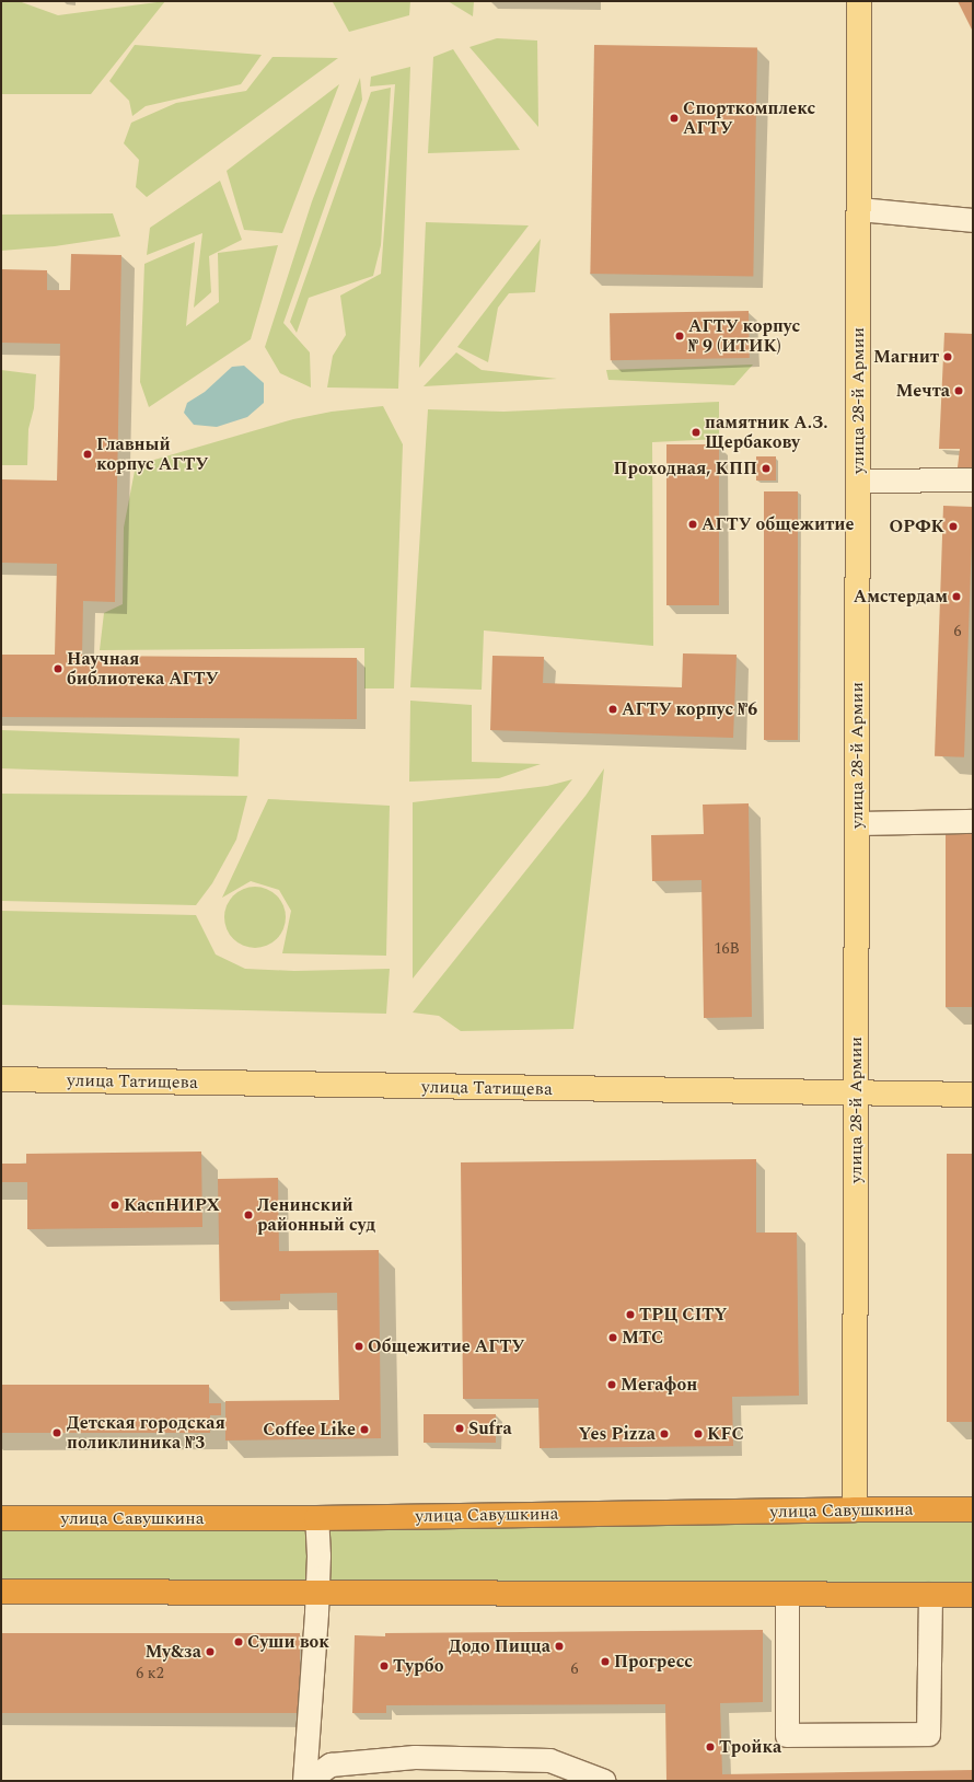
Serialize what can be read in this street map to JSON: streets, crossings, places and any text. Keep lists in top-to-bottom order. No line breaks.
{"streets":{"highway":["улица Савушкина"],"main road":["улица 28-й Армии","улица Татищева"]},"crossings":[["улица 28-й Армии","улица Татищева"],["улица 28-й Армии","улица Савушкина"]],"places":["Спорткомплекс АГТУ","АГТУ корпус № 9 (ИТИК)","Магнит","Мечта","памятник А.З. Щербакову","Главный корпус АГТУ","Проходная, КПП","АГТУ общежитие","ОРФК","Амстердам","Научная библиотека АГТУ","АГТУ корпус №6","КаспНИРХ","Ленинский районный суд","ТРЦ CITY","МТС","Общежитие АГТУ","Мегафон","Sufra","Coffee Like","Детская городская поликлиника №3","Yes Pizza","KFC","Суши вок","Додо Пицца","Му&за","Прогресс","Турбо","Тройка"],"house_numbers":["6","16В","6","6 к2"]}
